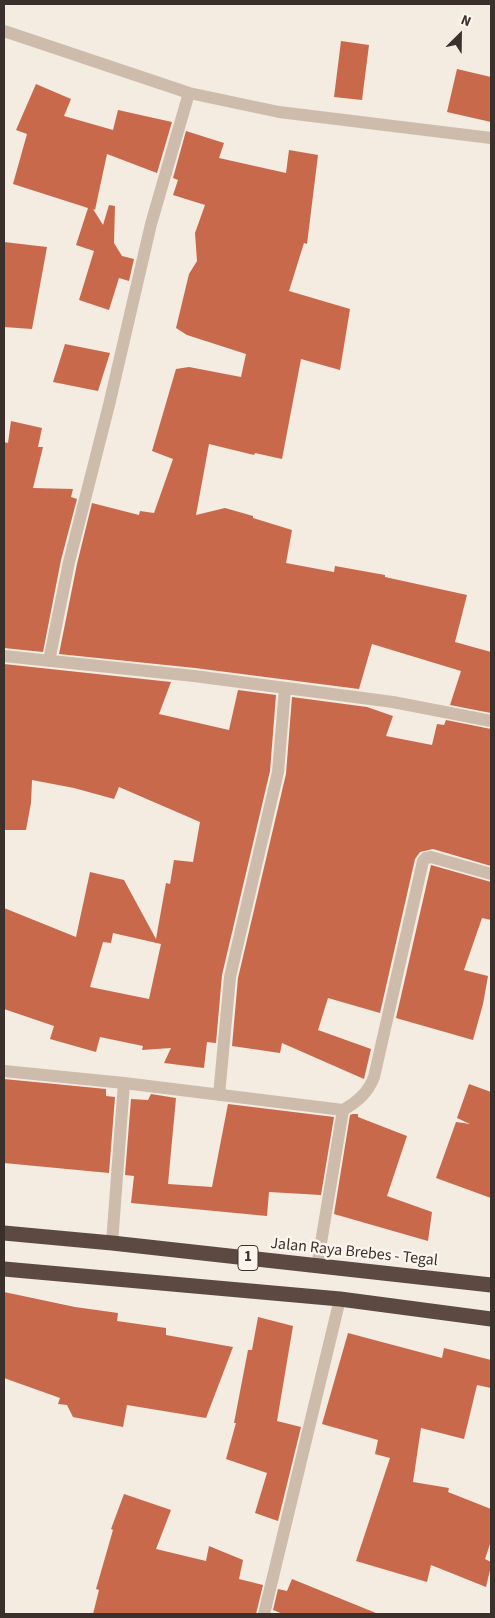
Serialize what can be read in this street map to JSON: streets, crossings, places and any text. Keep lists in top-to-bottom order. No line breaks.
{"streets":{"highway":["Jalan Raya Brebes - Tegal","1"]},"north":"top right"}
